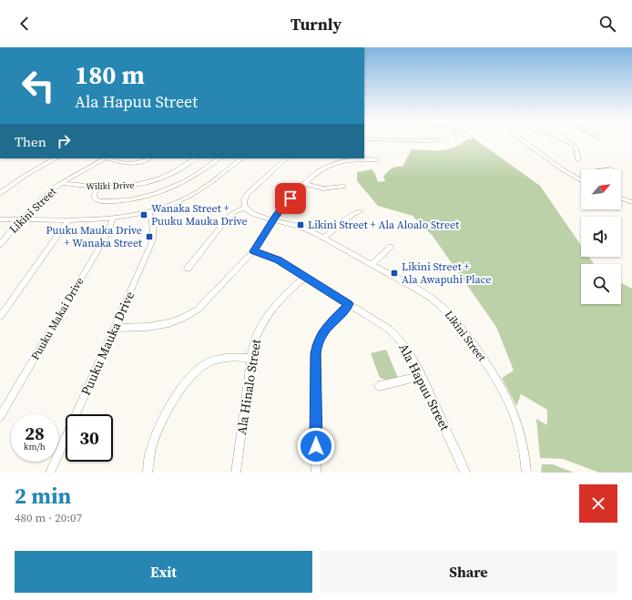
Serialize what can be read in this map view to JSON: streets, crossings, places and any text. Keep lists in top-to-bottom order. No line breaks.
{"streets":{"street":["Wiliki Drive","Likini Street","Puuku Makai Drive","Puuku Mauka Drive","Ala Hinalo Street","Ala Hapuu Street"]},"crossings":[["Wiliki Drive","Likini Street"],["Ala Hinalo Street","Ala Hapuu Street"]],"places":{"transit":["Wanaka Street + Puuku Mauka Drive","Likini Street + Ala Aloalo Street","Puuku Mauka Drive + Wanaka Street","Likini Street + Ala Awapuhi Place"]},"north":"top right","page":{"header":"Turnly","turn":["180 m","Ala Hapuu Street"],"then":"Then","speed":"28 km/h","limit":"30","heading":["2 min","480 m · 20:07"],"buttons":["Exit","Share"]}}
